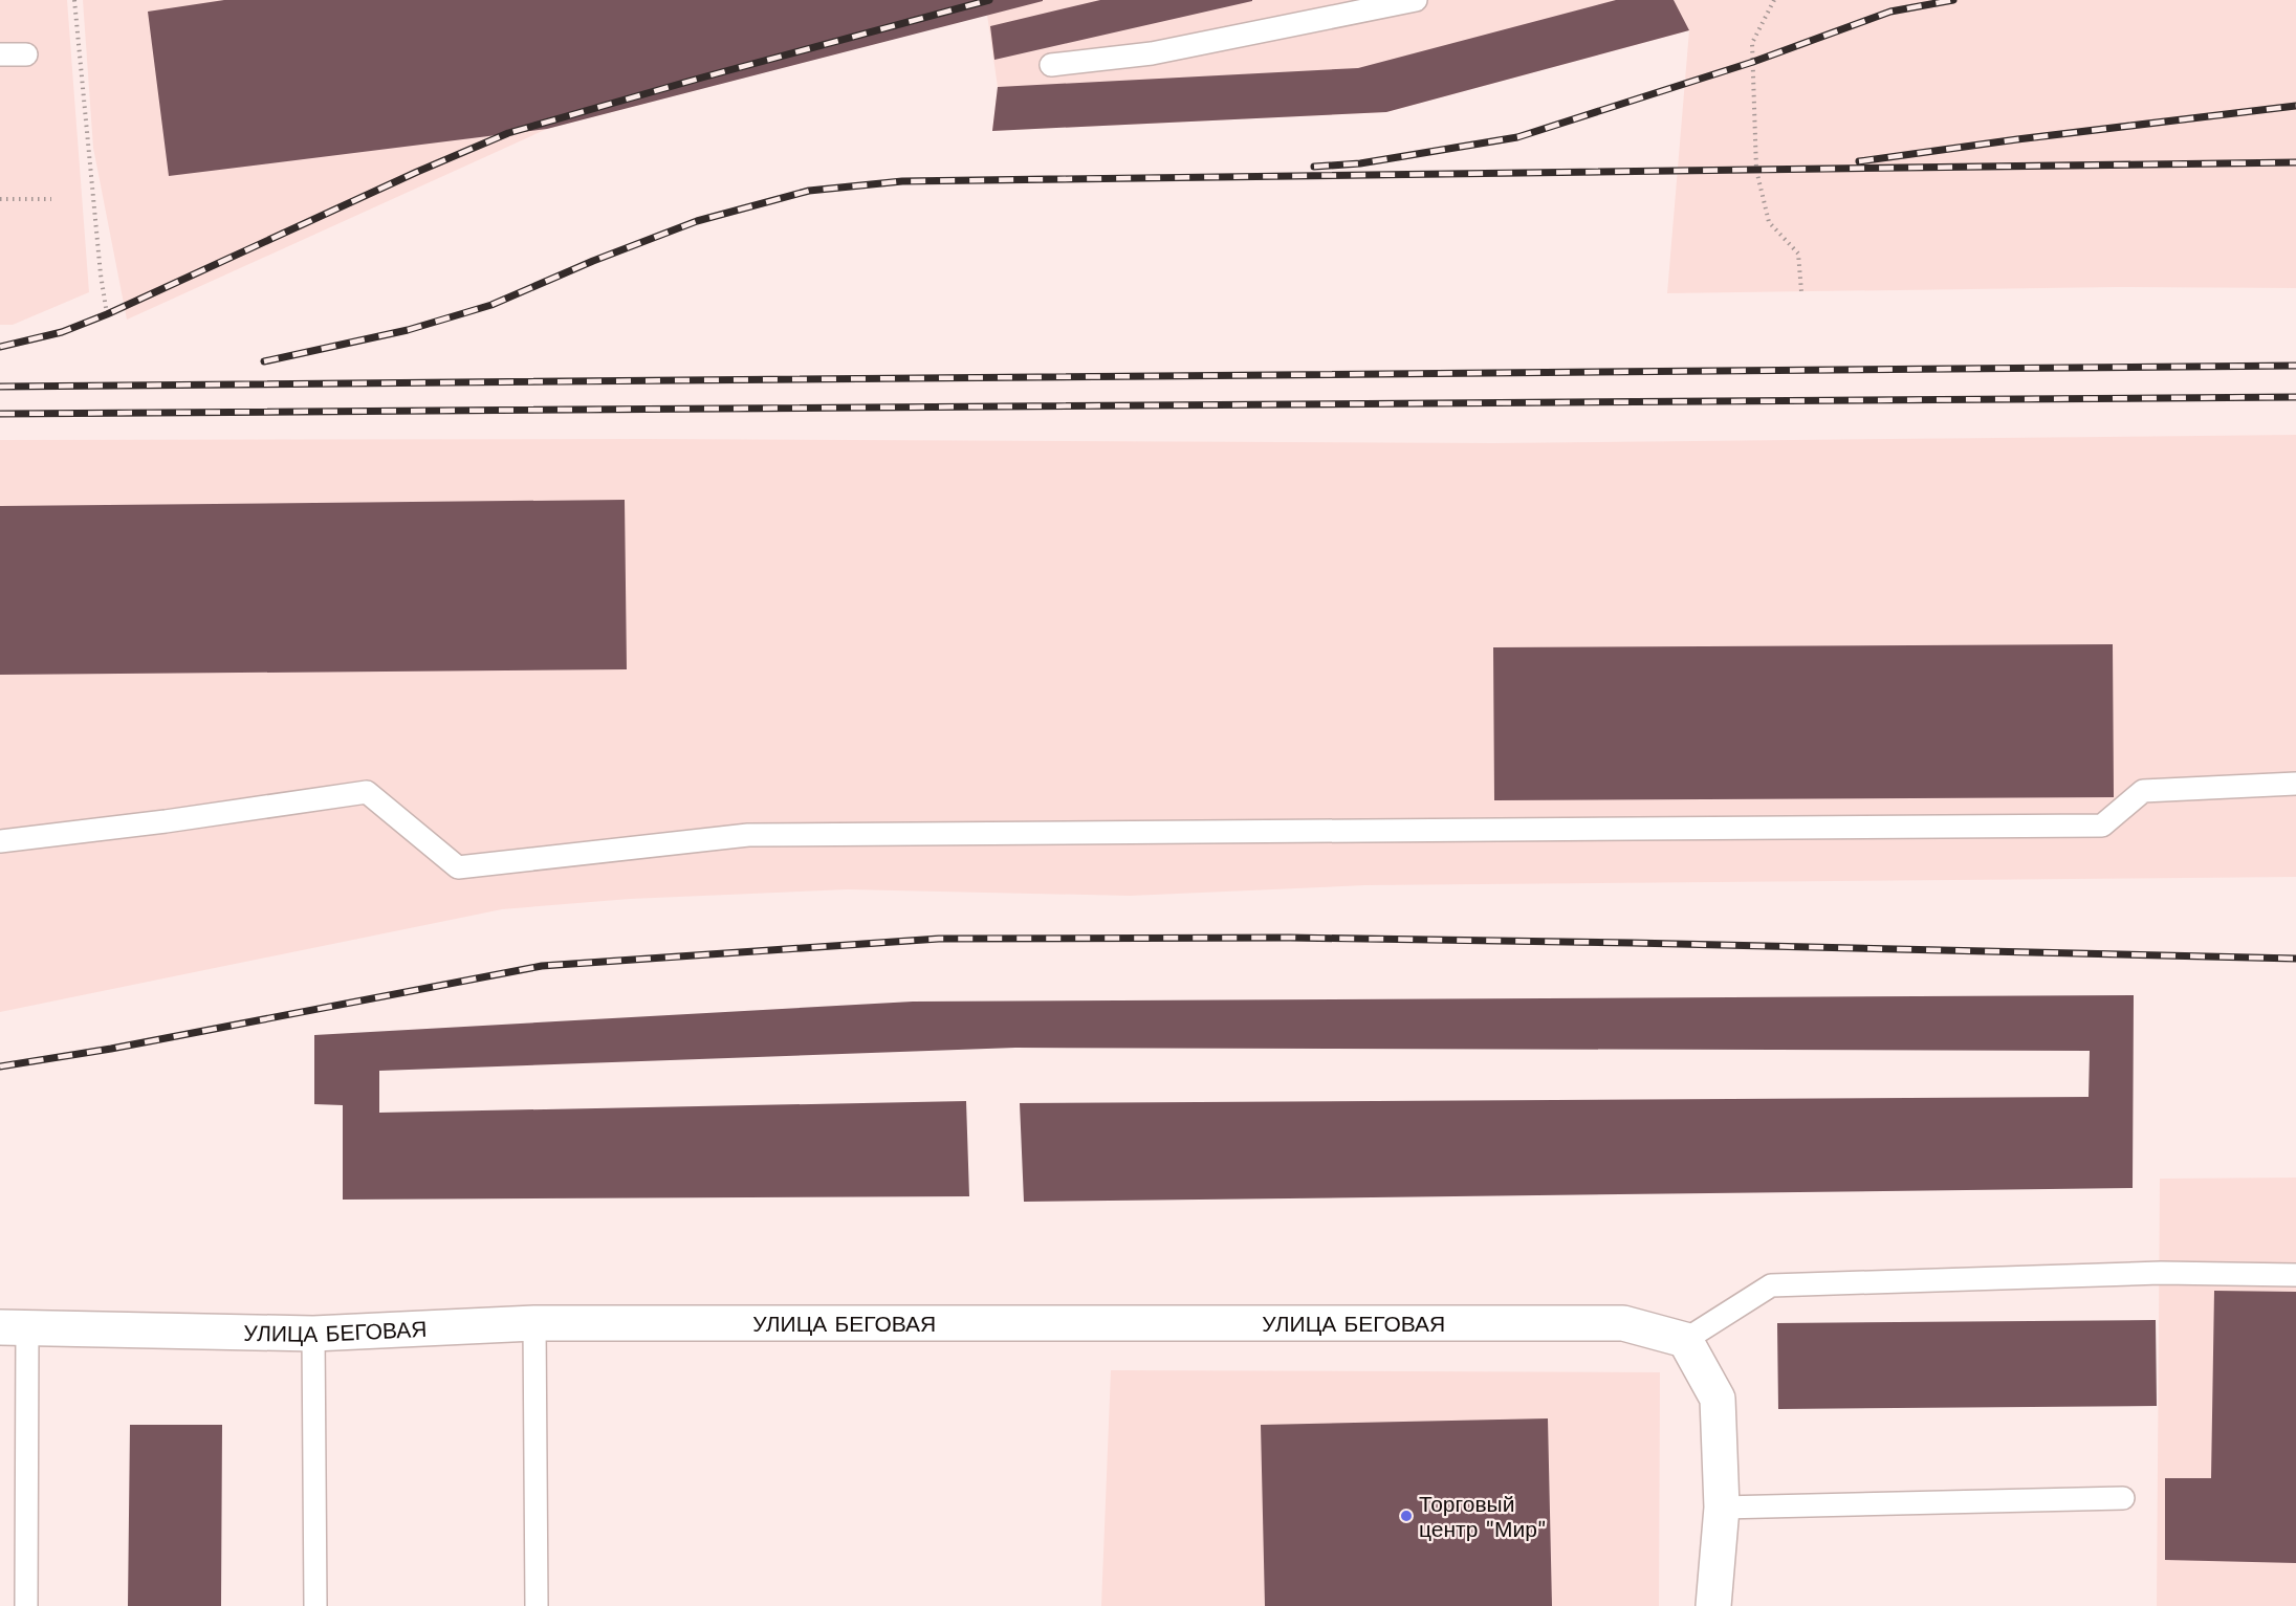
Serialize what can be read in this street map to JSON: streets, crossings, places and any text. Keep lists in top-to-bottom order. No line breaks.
{"streets":{"street":["УЛИЦА БЕГОВАЯ"]},"places":["Торговый центр \"Мир\""]}
